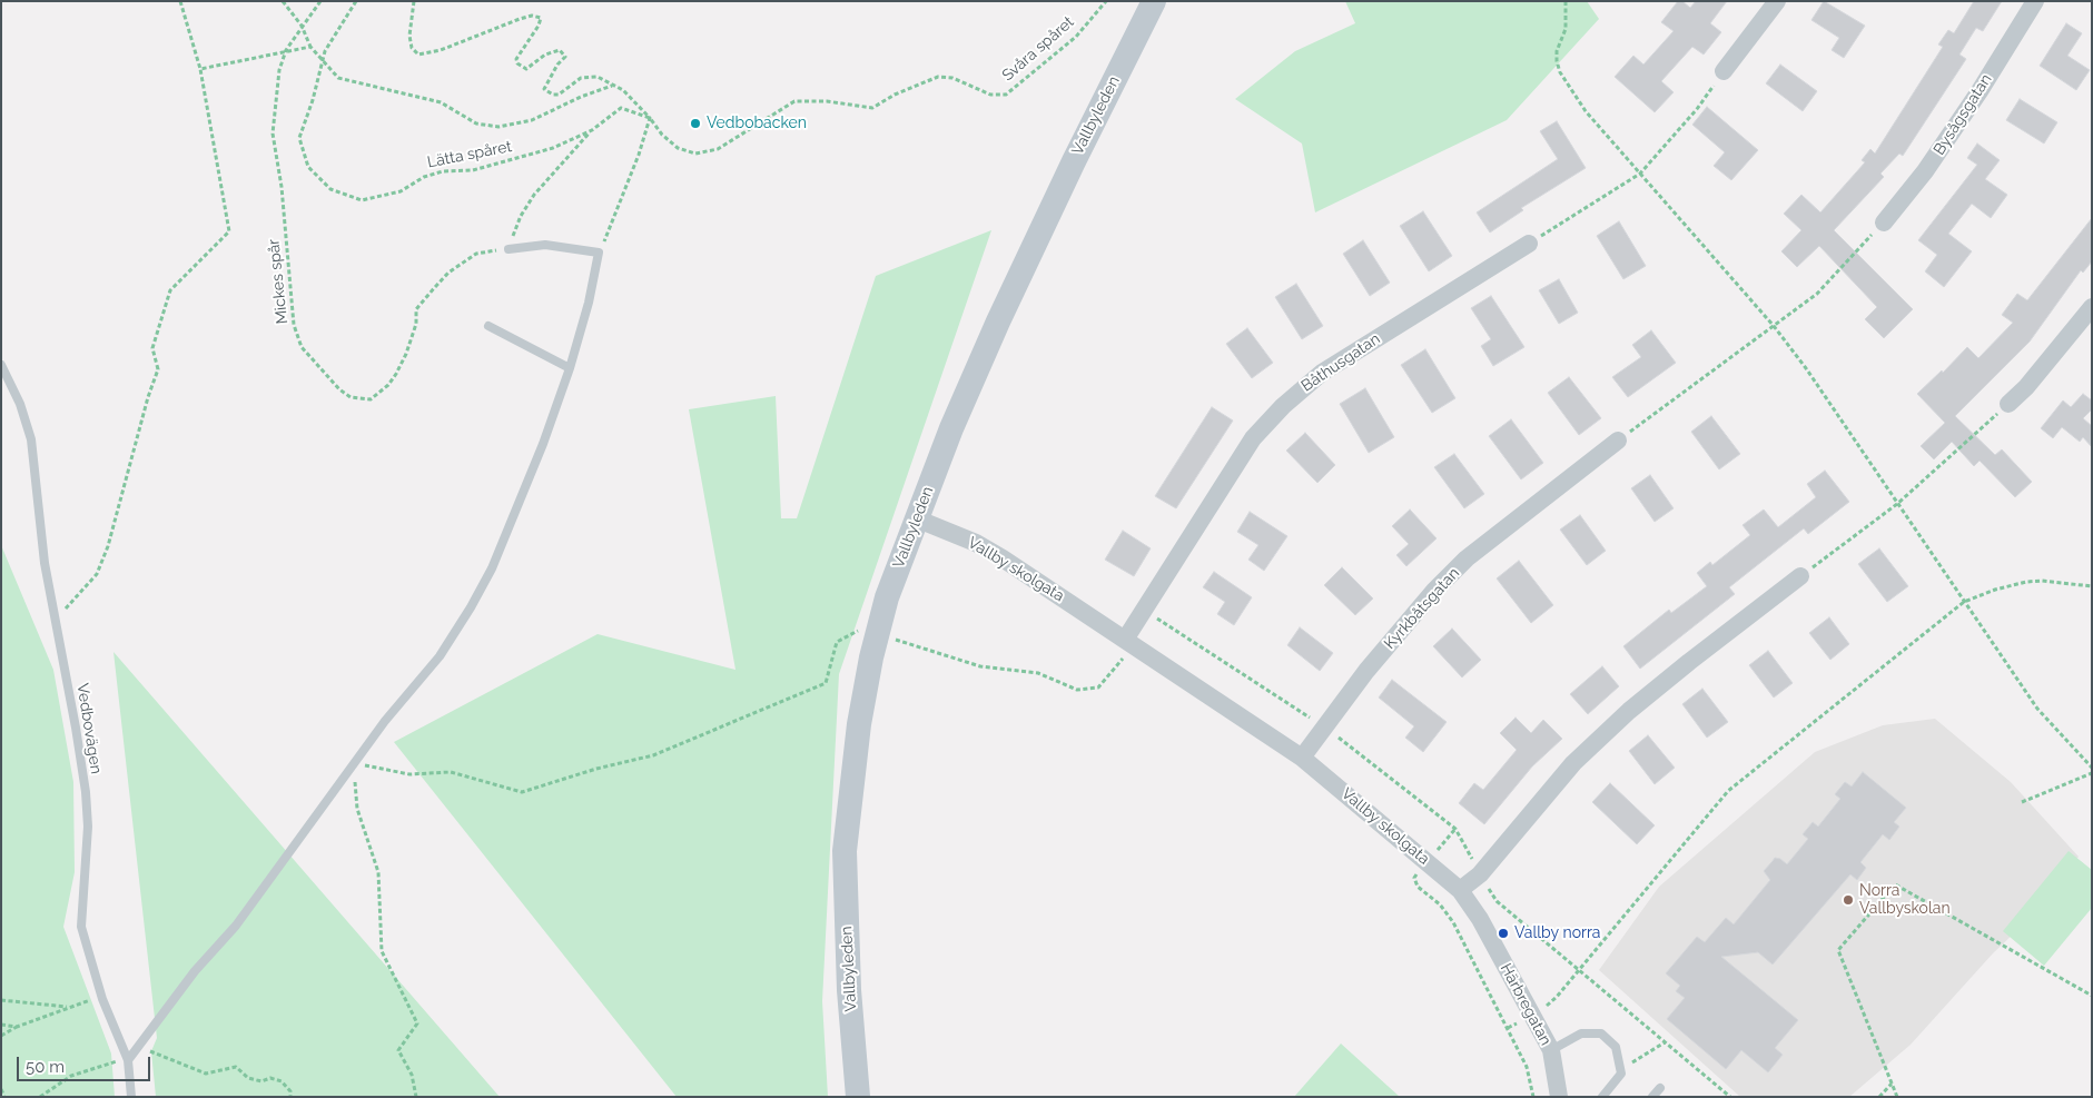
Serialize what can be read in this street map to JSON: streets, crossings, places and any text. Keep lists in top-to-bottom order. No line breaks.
{"streets":{"main road":["Vallbyleden"],"street":["Bysågsgatan","Båthusgatan","Vallby skolgata","Kyrkbåtsgatan","Härbregatan"],"lane":["Vedbovägen"],"path":["Svåra spåret","Lätta spåret","Mickes spår"]},"crossings":[["Svåra spåret","Lätta spåret"],["Vallbyleden","Vallby skolgata"],["Båthusgatan","Vallby skolgata"],["Vallby skolgata","Kyrkbåtsgatan"],["Vallby skolgata","Härbregatan"]],"places":["Vedbobacken","Norra Vallbyskolan","Vallby norra"],"scale_bar":"50 m"}
